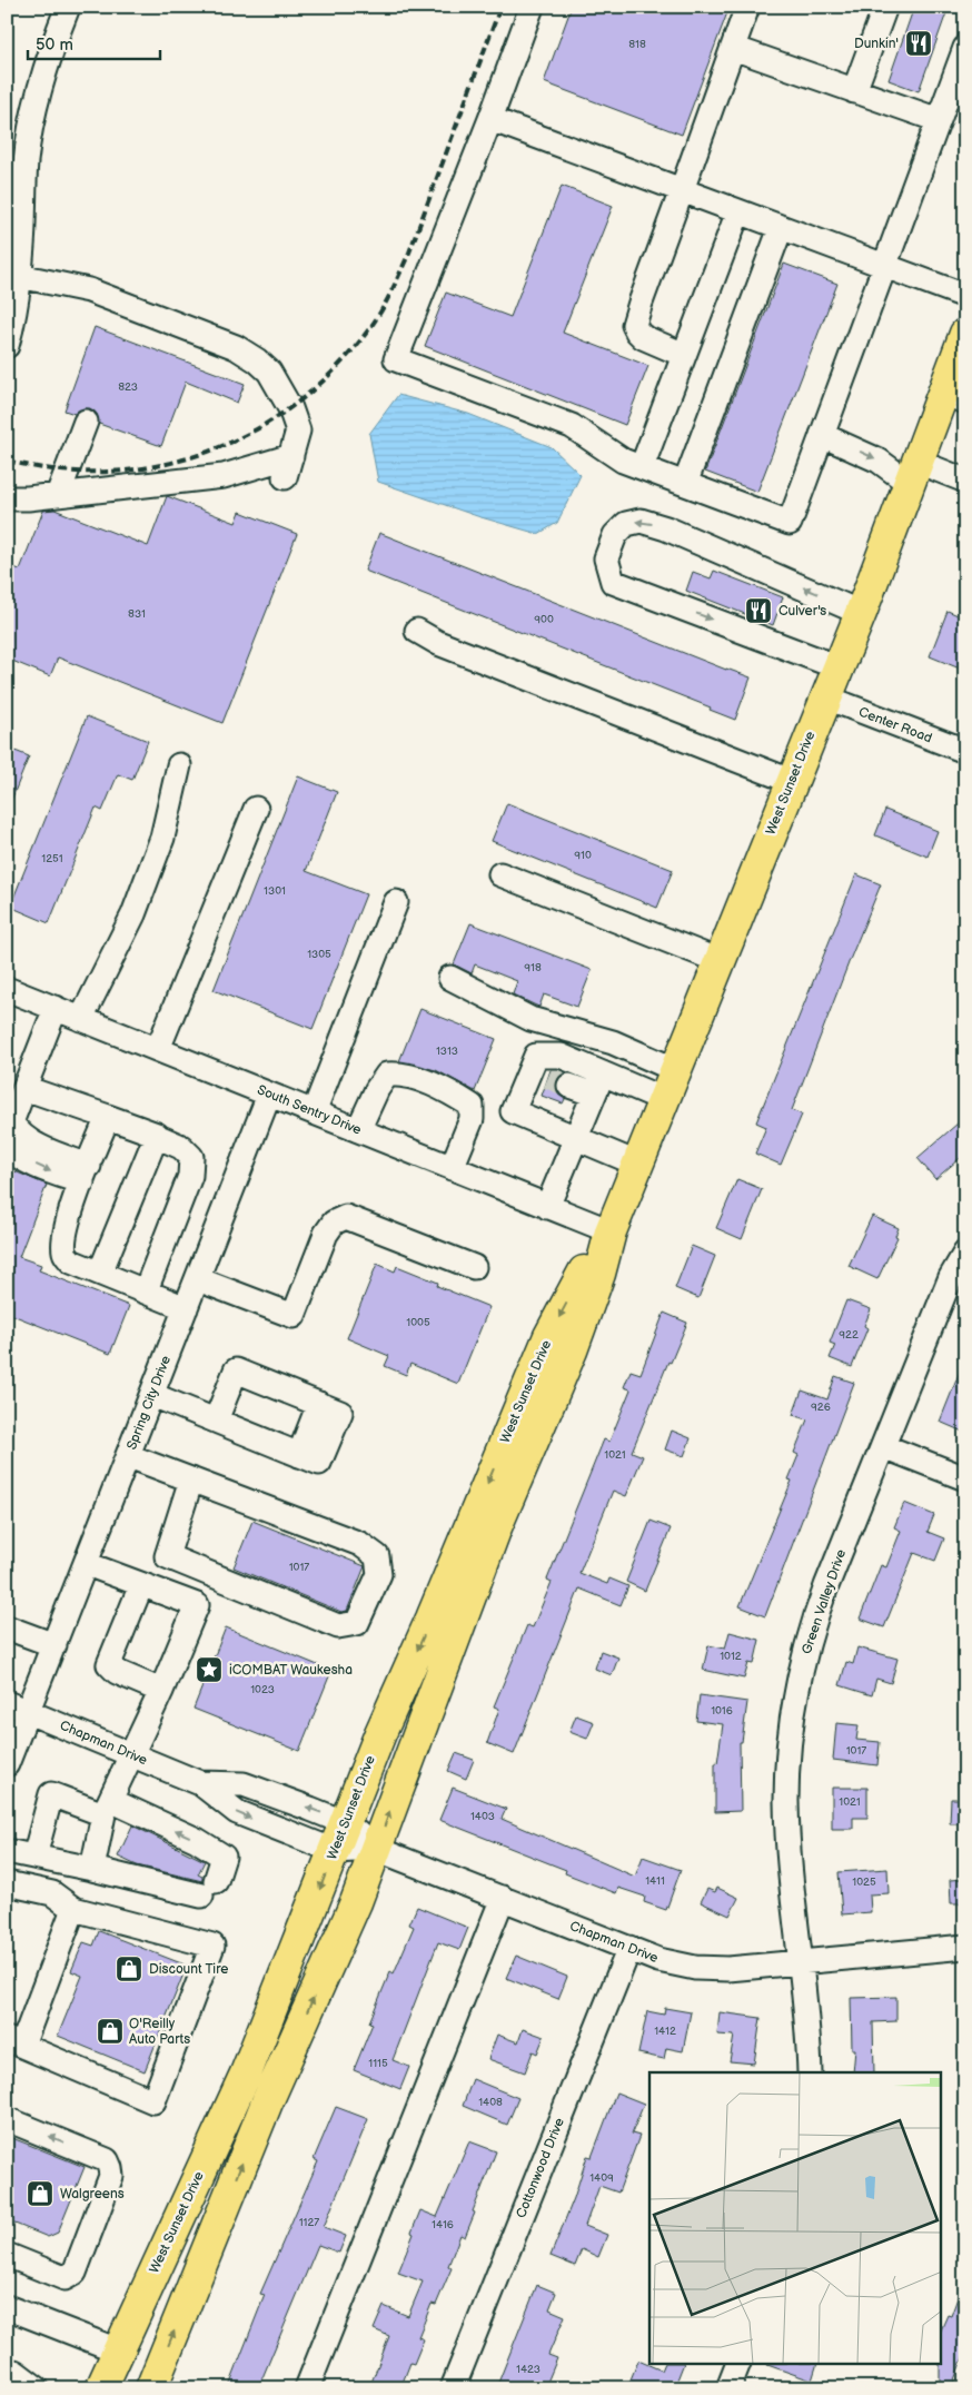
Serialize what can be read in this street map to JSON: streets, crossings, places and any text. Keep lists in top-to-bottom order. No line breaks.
{"streets":{"main road":["West Sunset Drive"],"street":["Center Road","South Sentry Drive","Spring City Drive","Green Valley Drive","Chapman Drive","Cottonwood Drive"]},"crossings":[["Center Road","West Sunset Drive"],["West Sunset Drive","South Sentry Drive"],["West Sunset Drive","Chapman Drive"],["South Sentry Drive","Spring City Drive"],["Spring City Drive","Chapman Drive"],["Green Valley Drive","Chapman Drive"],["Chapman Drive","Cottonwood Drive"]],"places":{"restaurant":["Dunkin'","Culver's"],"place":["iCOMBAT Waukesha"],"shop":["Discount Tire","O'Reilly Auto Parts","Walgreens"]},"house_numbers":["818","823","831","900","910","1251","1301","1305","918","1313","1005","922","926","1021","1017","1012","1023","1016","1017","1021","1403","1411","1025","1412","1115","1408","1409","1127","1416","1423"],"scale_bar":"50 m"}
